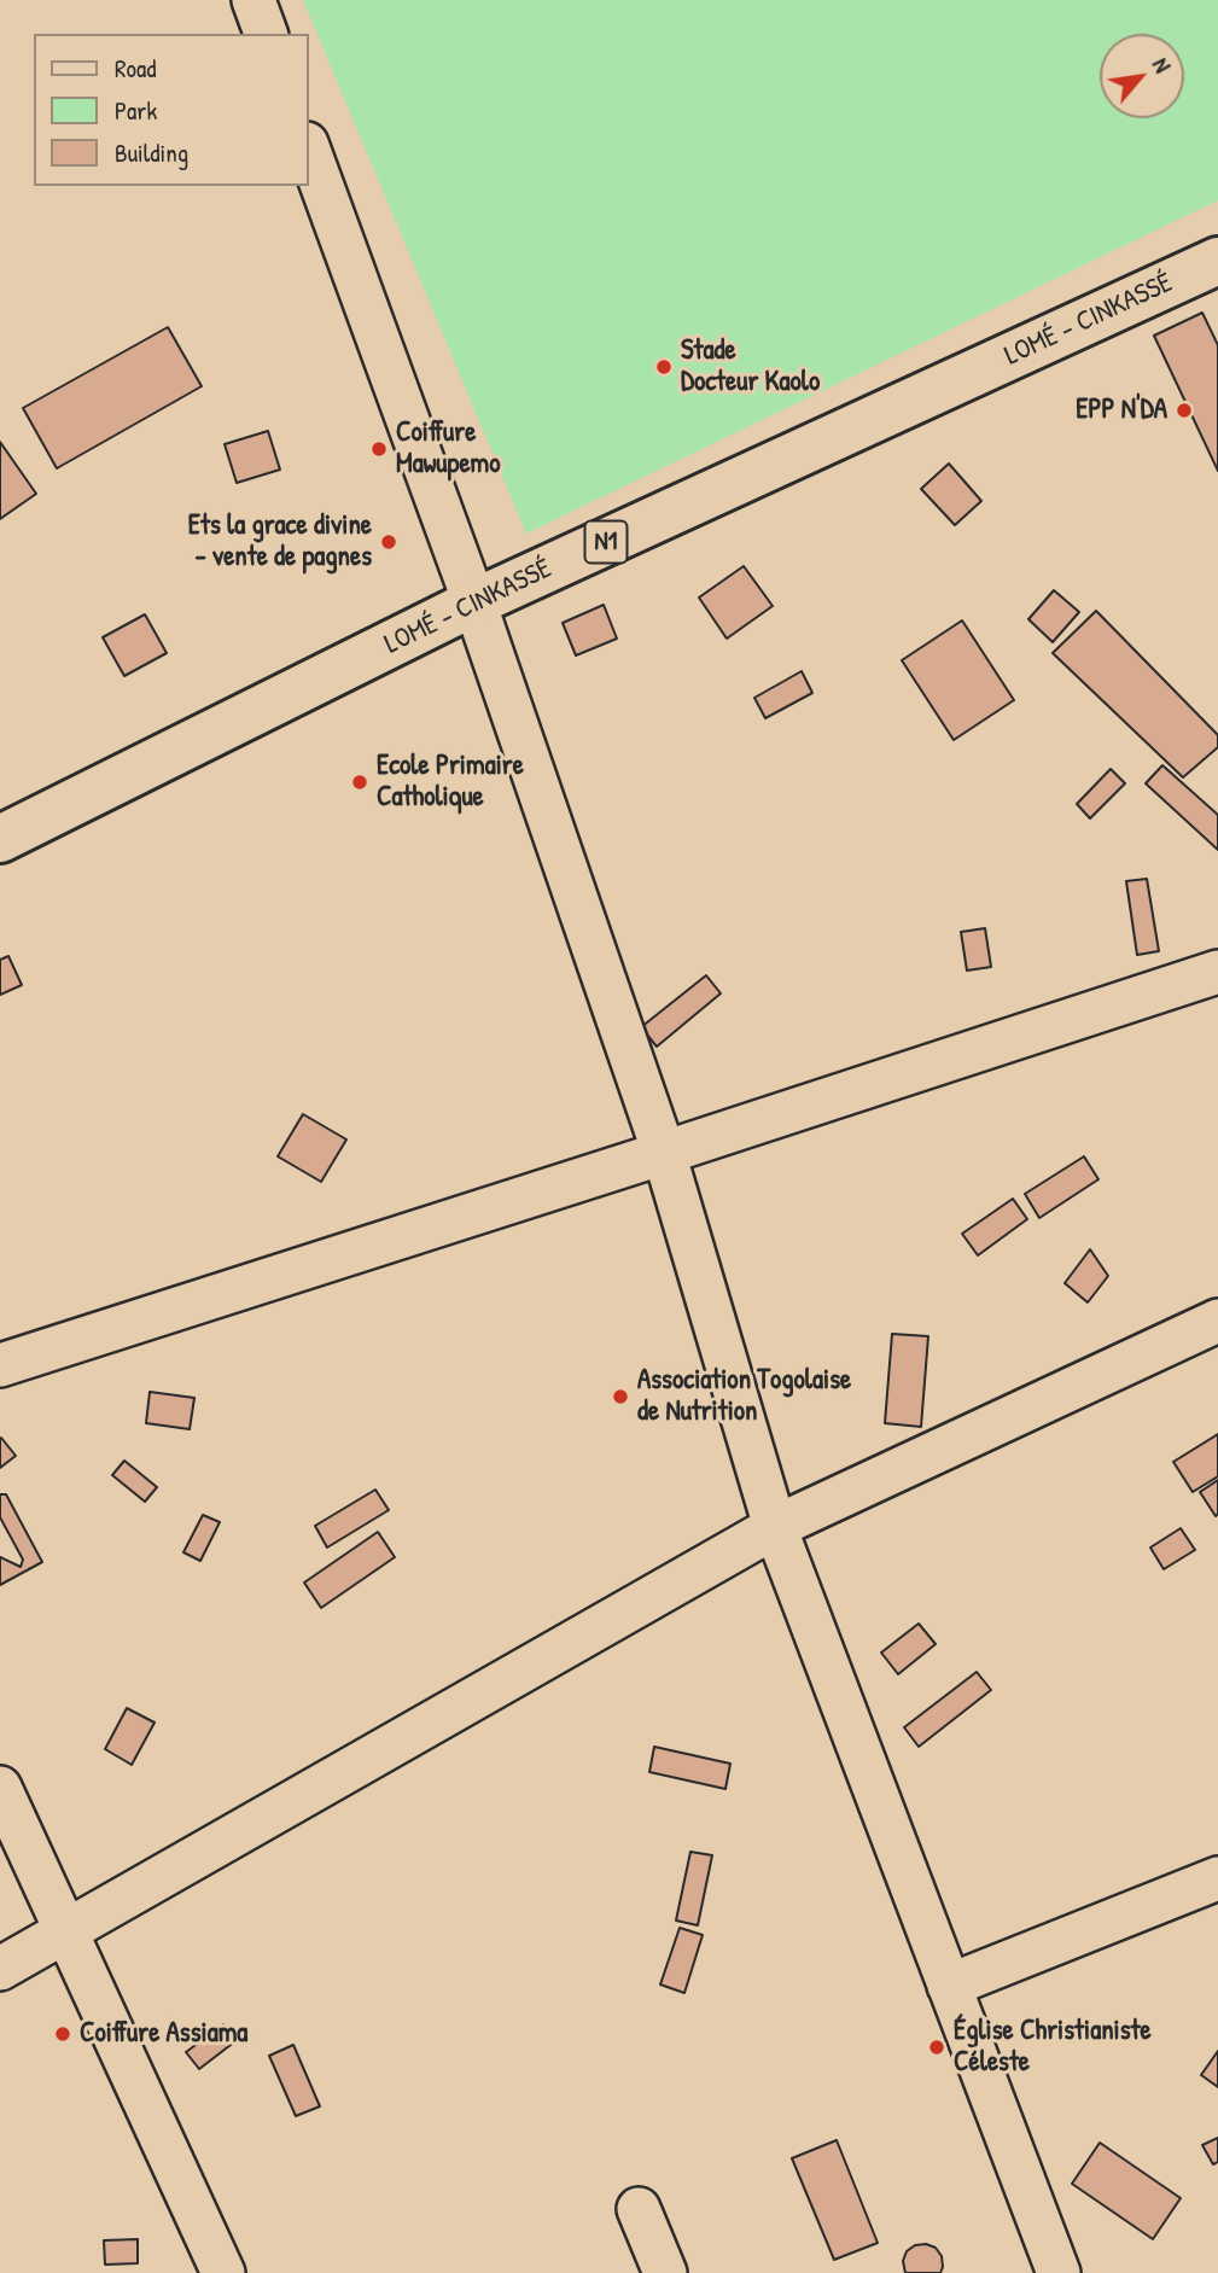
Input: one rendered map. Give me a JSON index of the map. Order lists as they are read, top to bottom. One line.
{"streets":{"highway":["LOMÉ - CINKASSÉ","N1"]},"places":["Stade Docteur Kaolo","EPP N'DA","Coiffure Mawupemo","Ets la grace divine - vente de pagnes","Ecole Primaire Catholique","Association Togolaise de Nutrition","Coiffure Assiama","Église Christianiste Céleste"],"legend":["Road","Park","Building"],"north":"top right"}
